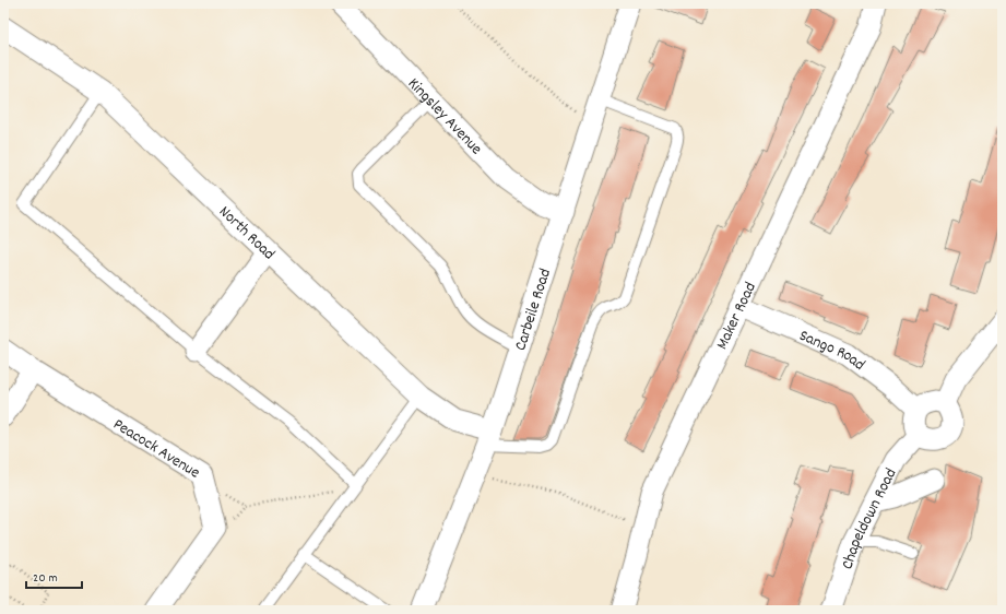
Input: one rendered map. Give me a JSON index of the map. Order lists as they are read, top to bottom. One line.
{"streets":{"street":["Kingsley Avenue","North Road","Carbeile Road","Maker Road","Sango Road","Peacock Avenue","Chapeldown Road"]},"crossings":[["Kingsley Avenue","Carbeile Road"],["North Road","Carbeile Road"],["Maker Road","Sango Road"],["Sango Road","Chapeldown Road"]],"scale_bar":"20 m"}
